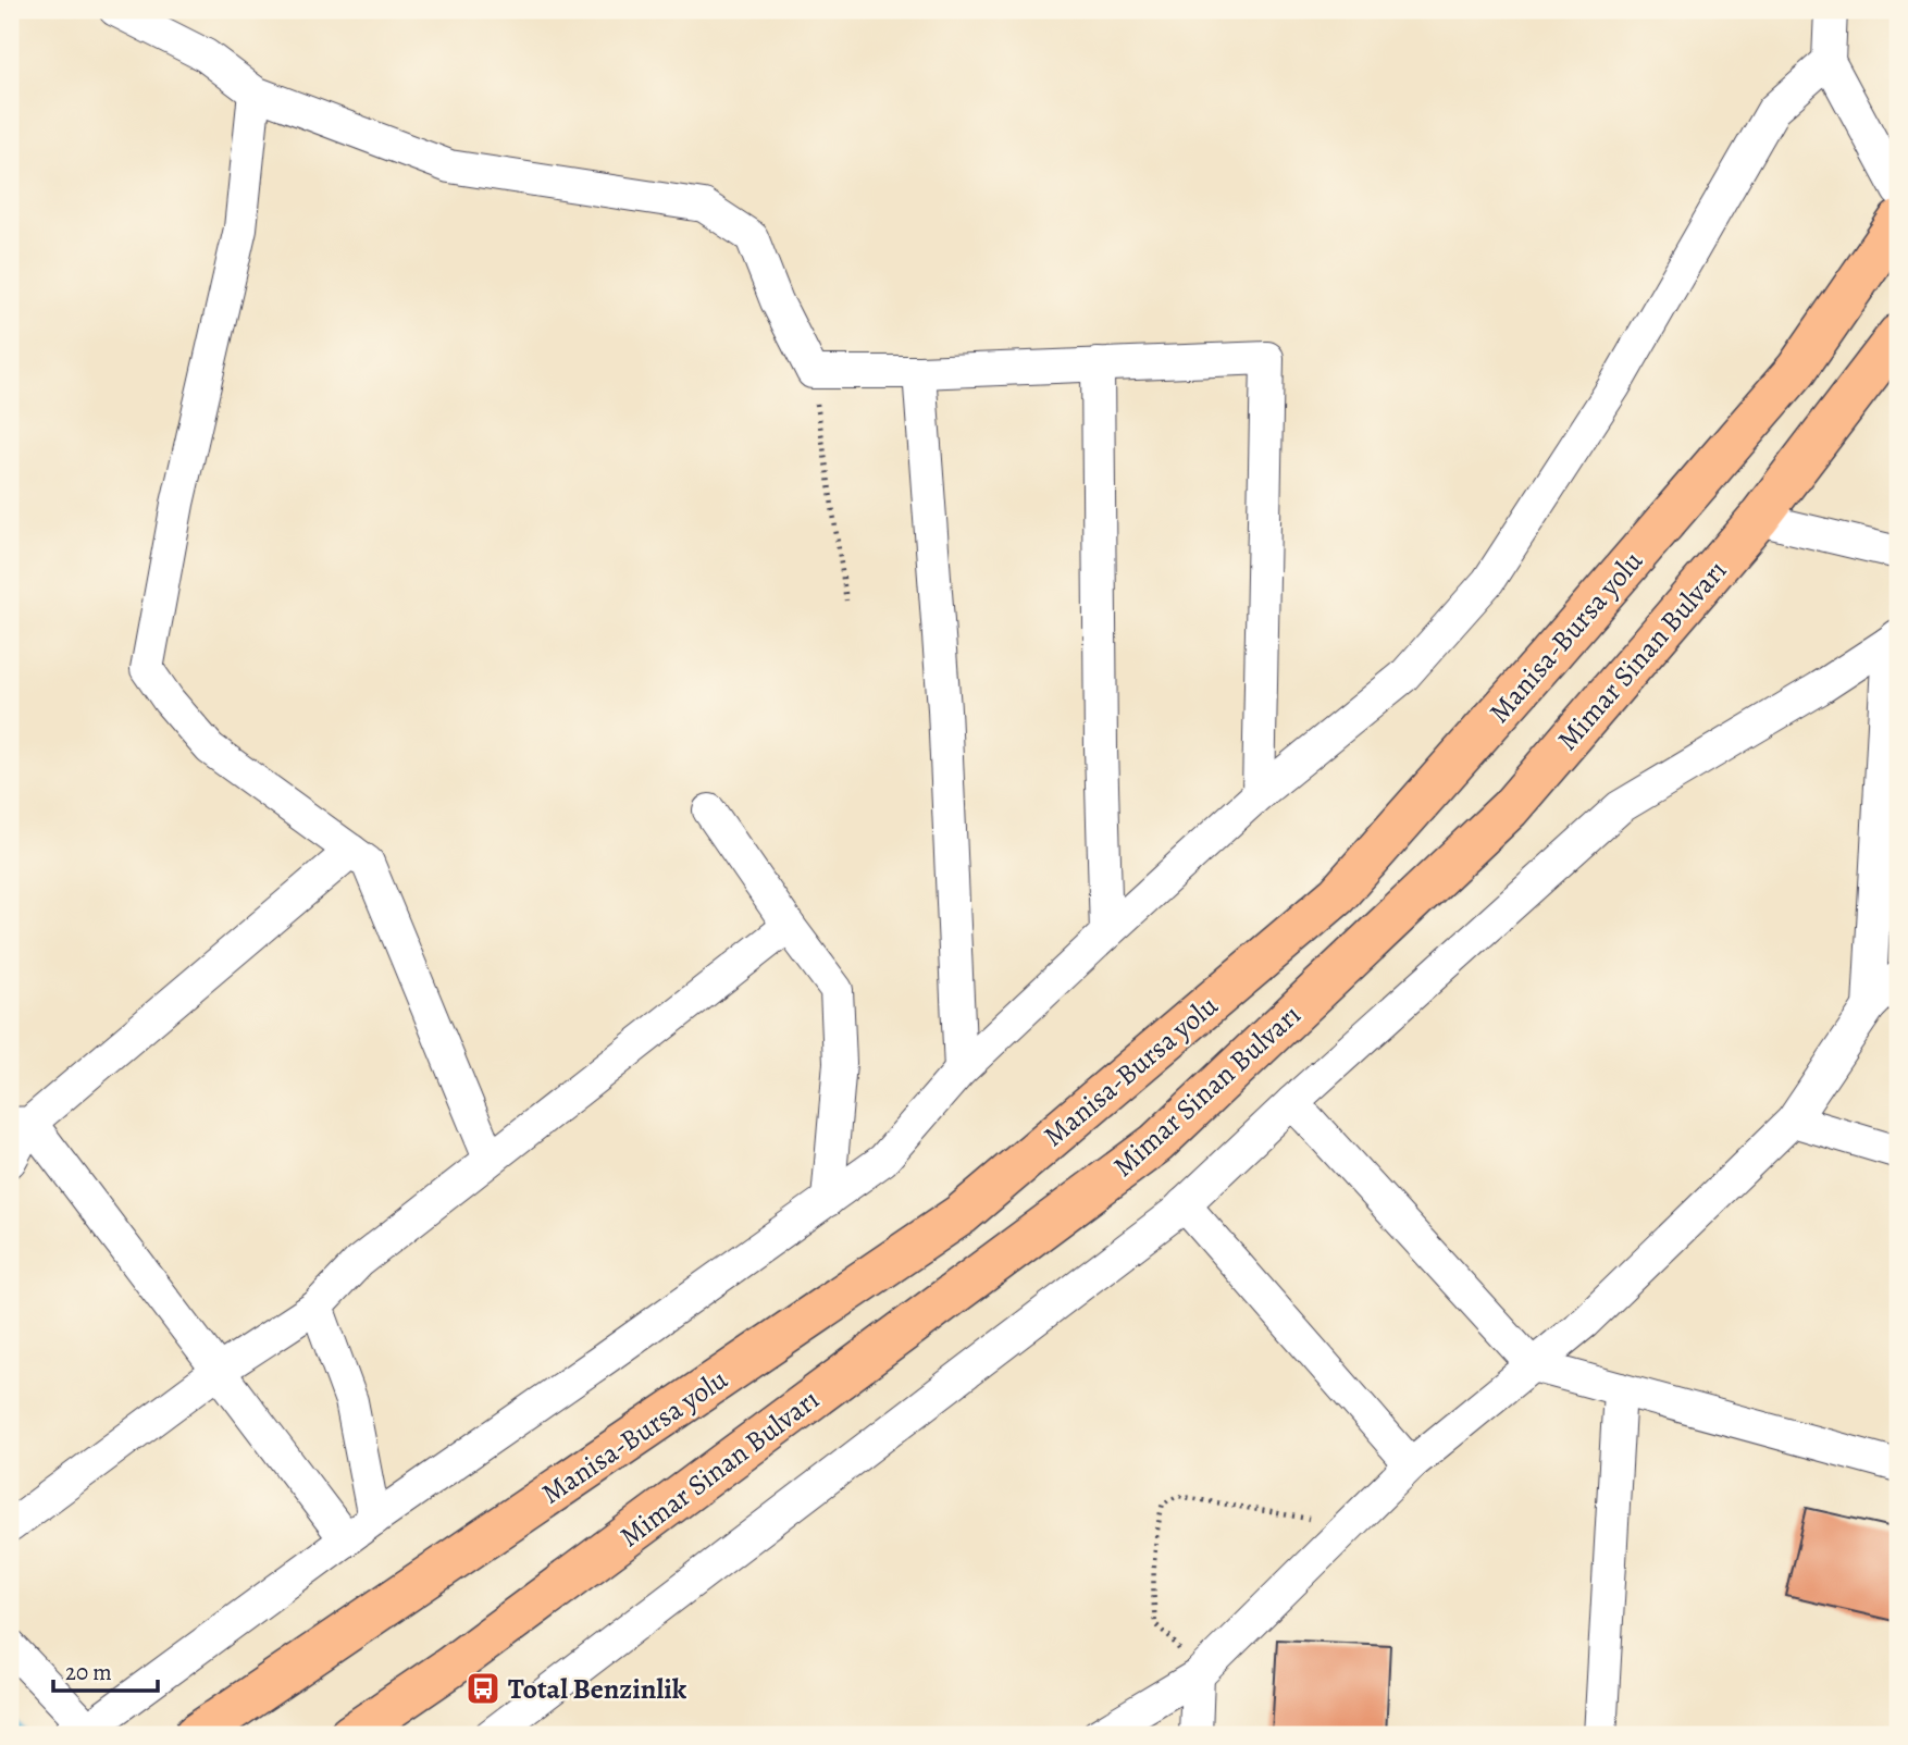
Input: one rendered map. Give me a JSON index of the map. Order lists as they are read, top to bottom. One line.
{"streets":{"highway":["Manisa-Bursa yolu","Mimar Sinan Bulvarı"]},"places":{"bus stop":["Total Benzinlik"]},"scale_bar":"20 m"}
